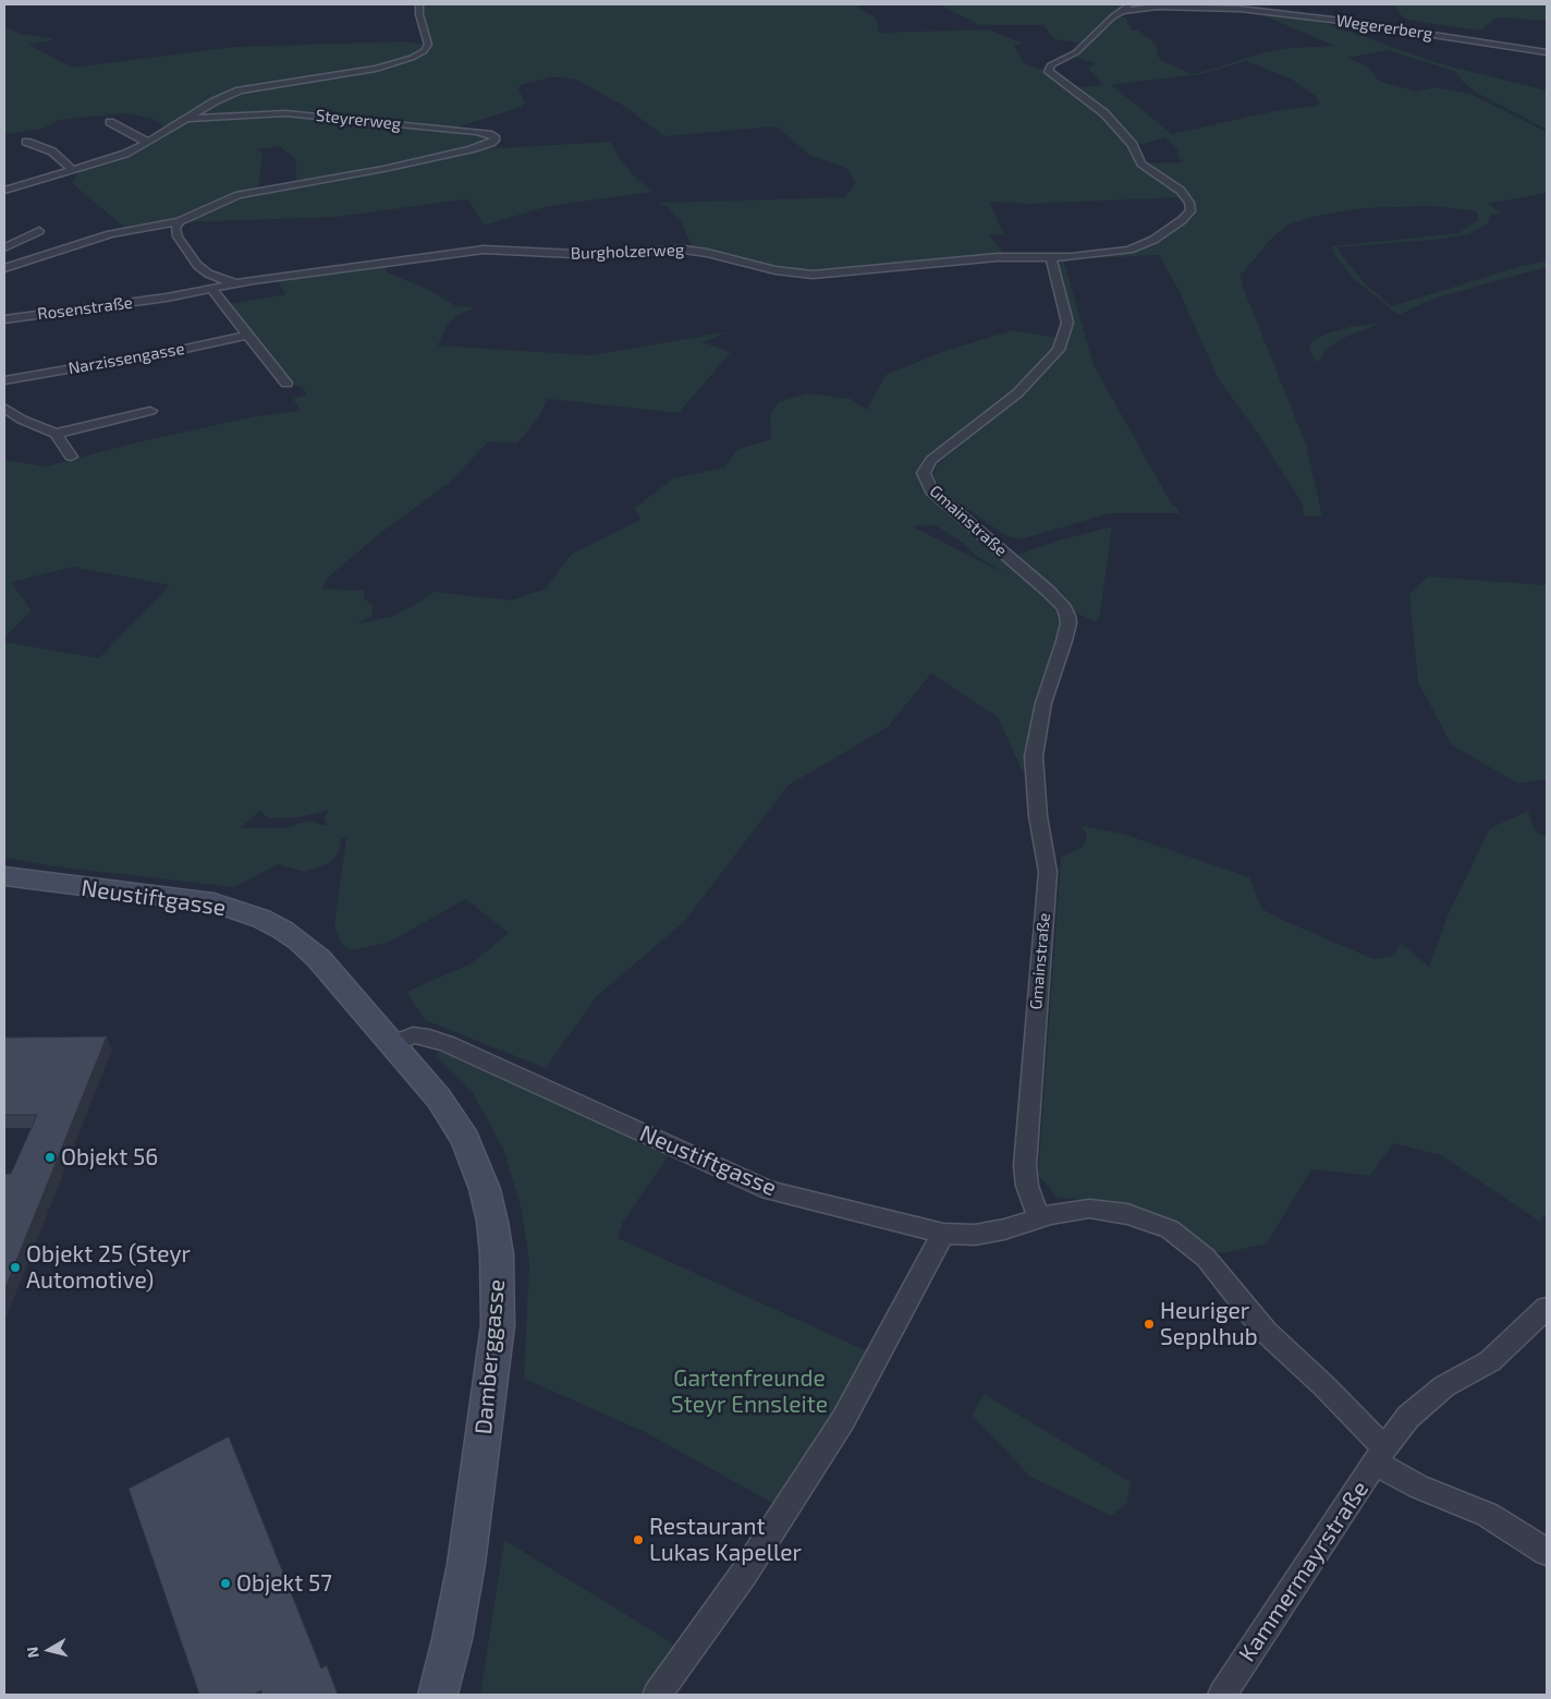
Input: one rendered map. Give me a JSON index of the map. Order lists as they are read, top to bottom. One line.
{"streets":{"street":["Wegererberg","Steyrerweg","Burgholzerweg","Rosenstraße","Narzissengasse","Gmainstraße","Neustiftgasse","Damberggasse","Kammermayrstraße"]},"crossings":[["Steyrerweg","Burgholzerweg"],["Burgholzerweg","Rosenstraße"],["Burgholzerweg","Gmainstraße"],["Gmainstraße","Neustiftgasse"],["Neustiftgasse","Damberggasse"],["Neustiftgasse","Kammermayrstraße"]],"parks":["Gartenfreunde Steyr Ennsleite"],"places":["Objekt 56","Objekt 25 (Steyr Automotive)","Heuriger Sepplhub","Restaurant Lukas Kapeller","Objekt 57"],"north":"left"}
